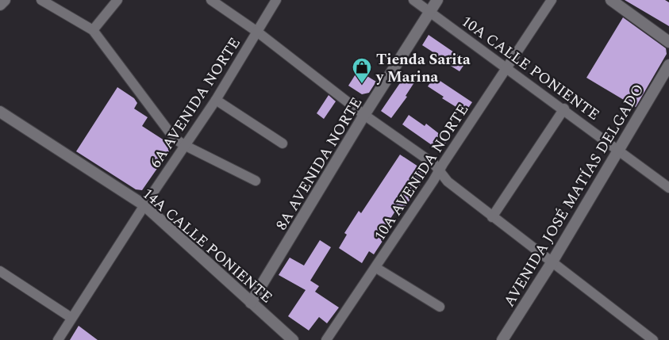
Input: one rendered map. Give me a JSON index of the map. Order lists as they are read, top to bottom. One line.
{"streets":{"street":["10A CALLE PONIENTE","6A AVENIDA NORTE","8A AVENIDA NORTE","10A AVENIDA NORTE","AVENIDA JOSÉ MATÍAS DELGADO","14A CALLE PONIENTE"]},"crossings":[["10A CALLE PONIENTE","8A AVENIDA NORTE"],["10A CALLE PONIENTE","10A AVENIDA NORTE"],["10A CALLE PONIENTE","AVENIDA JOSÉ MATÍAS DELGADO"],["6A AVENIDA NORTE","14A CALLE PONIENTE"],["8A AVENIDA NORTE","14A CALLE PONIENTE"]],"places":{"shop":["Tienda Sarita y Marina"]}}
